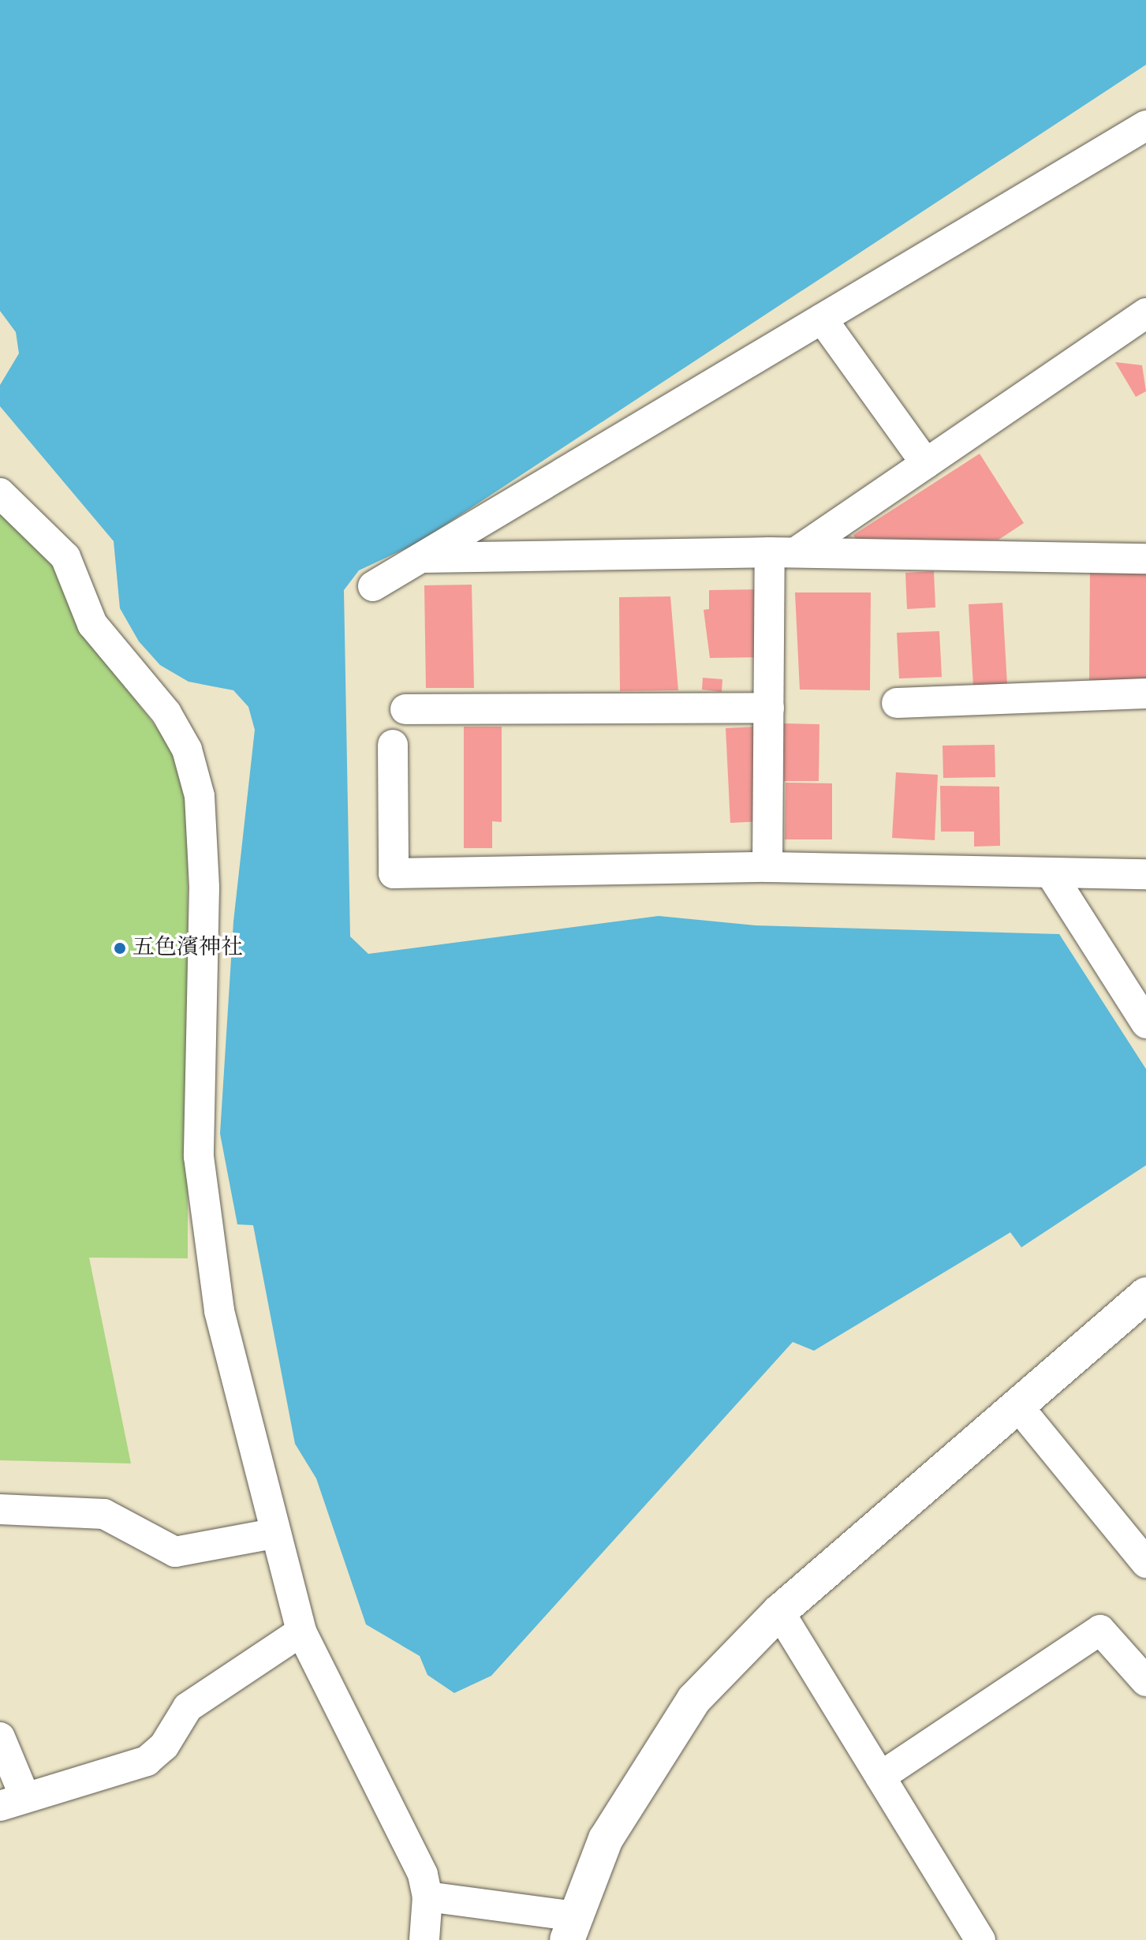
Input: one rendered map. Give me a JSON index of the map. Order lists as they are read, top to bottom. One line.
{"places":["五色濱神社"]}
